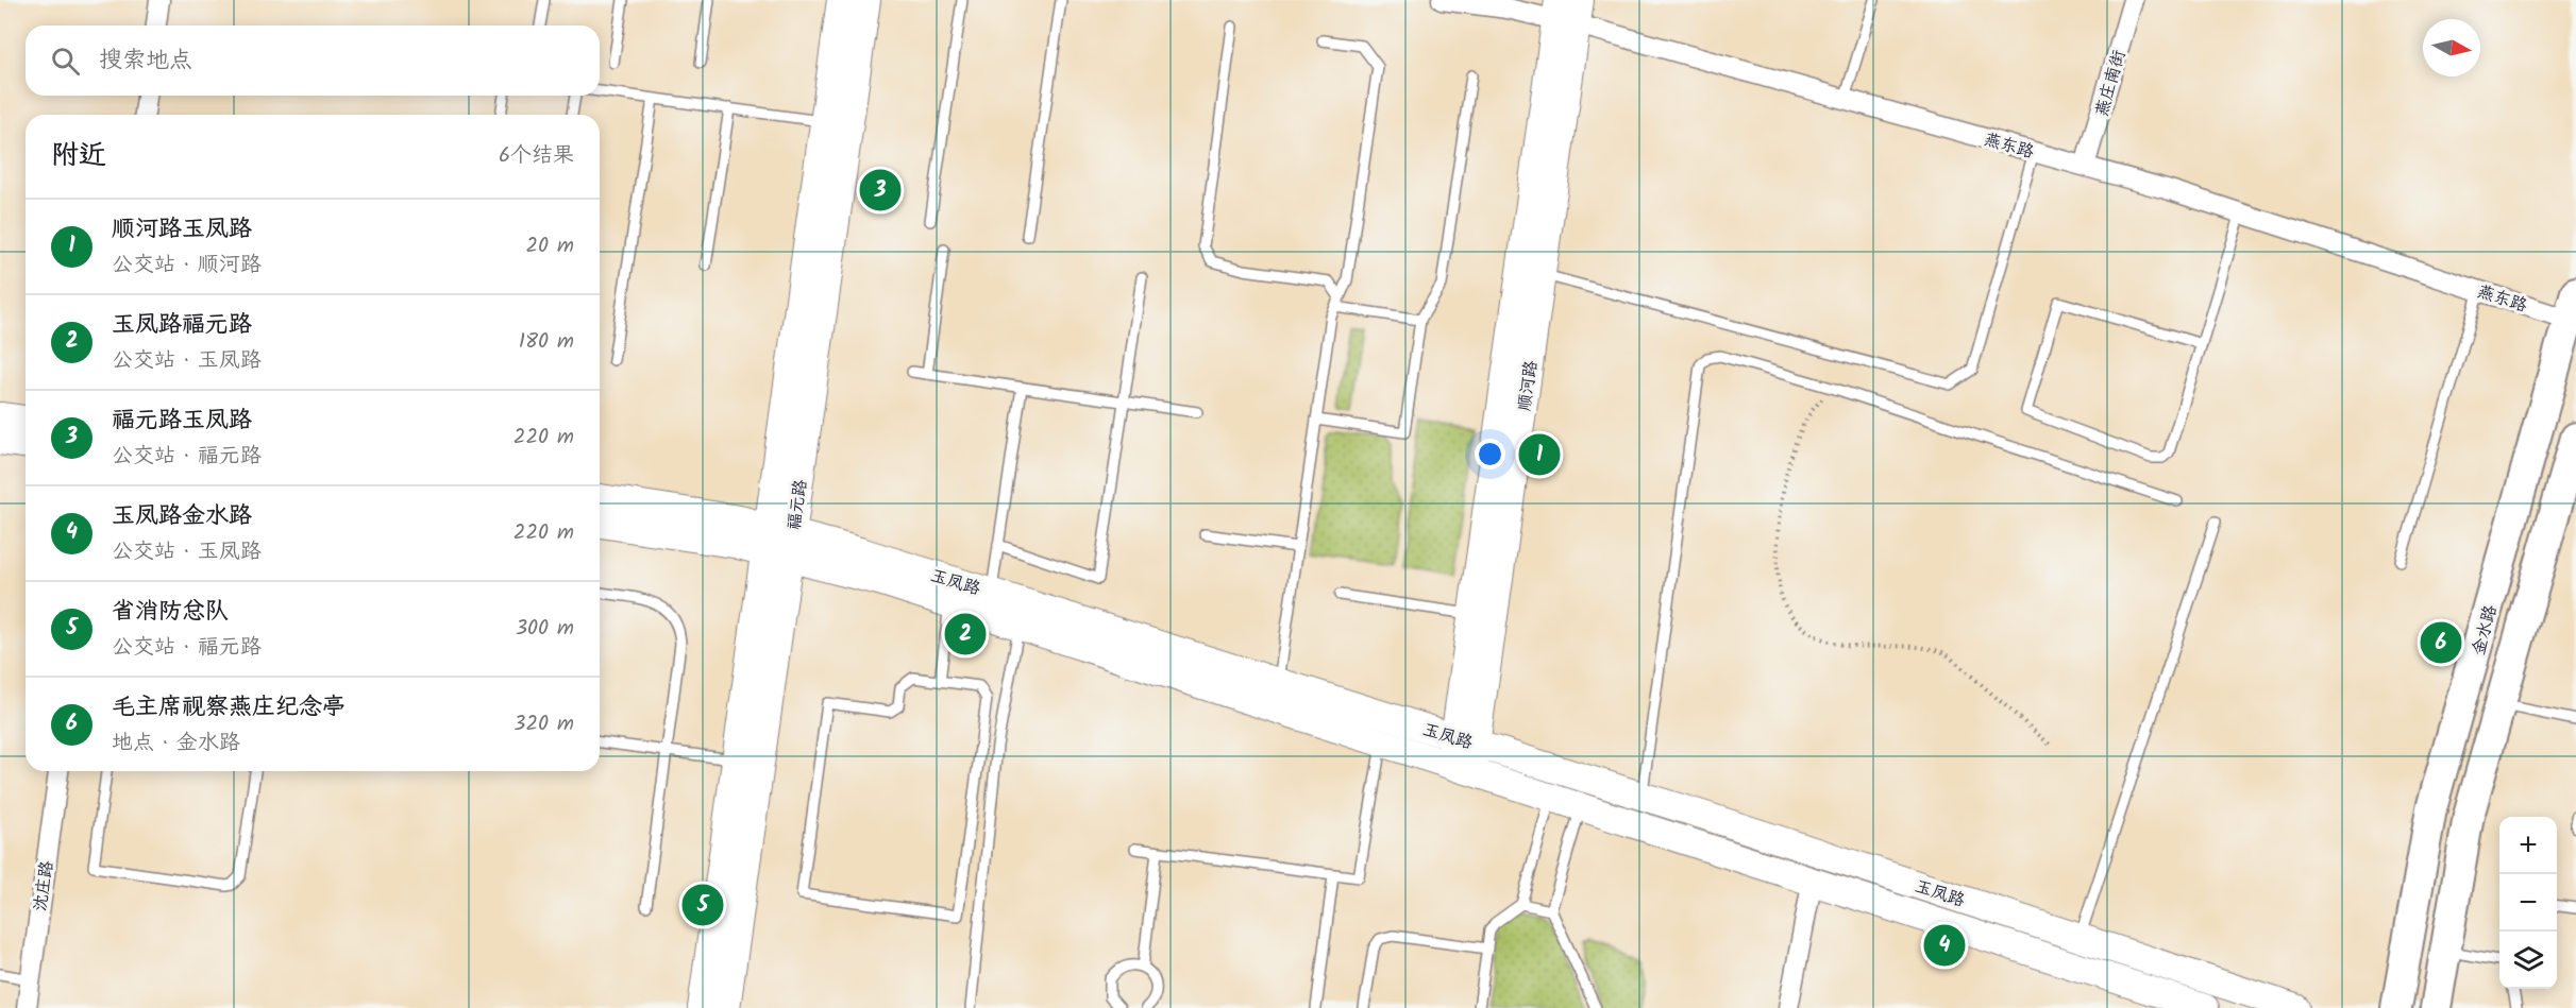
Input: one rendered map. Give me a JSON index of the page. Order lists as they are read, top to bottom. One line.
{"streets":{"main road":["金水路"],"street":["燕庄南街","燕东路","顺河路","福元路","玉凤路","沈庄路"]},"crossings":[["燕庄南街","燕东路"],["燕东路","顺河路"],["燕东路","金水路"],["顺河路","玉凤路"],["福元路","玉凤路"]],"north":"right","page":{"search":"搜索地点","heading":["附近","6个结果"],"pins":["3","1","2","6","5","4"],"list":[{"mark":"1","name":"顺河路玉凤路","note":"公交站 · 顺河路","value":"20 m"},{"mark":"2","name":"玉凤路福元路","note":"公交站 · 玉凤路","value":"180 m"},{"mark":"3","name":"福元路玉凤路","note":"公交站 · 福元路","value":"220 m"},{"mark":"4","name":"玉凤路金水路","note":"公交站 · 玉凤路","value":"220 m"},{"mark":"5","name":"省消防总队","note":"公交站 · 福元路","value":"300 m"},{"mark":"6","name":"毛主席视察燕庄纪念亭","note":"地点 · 金水路","value":"320 m"}],"map_buttons":["+","−"]}}
